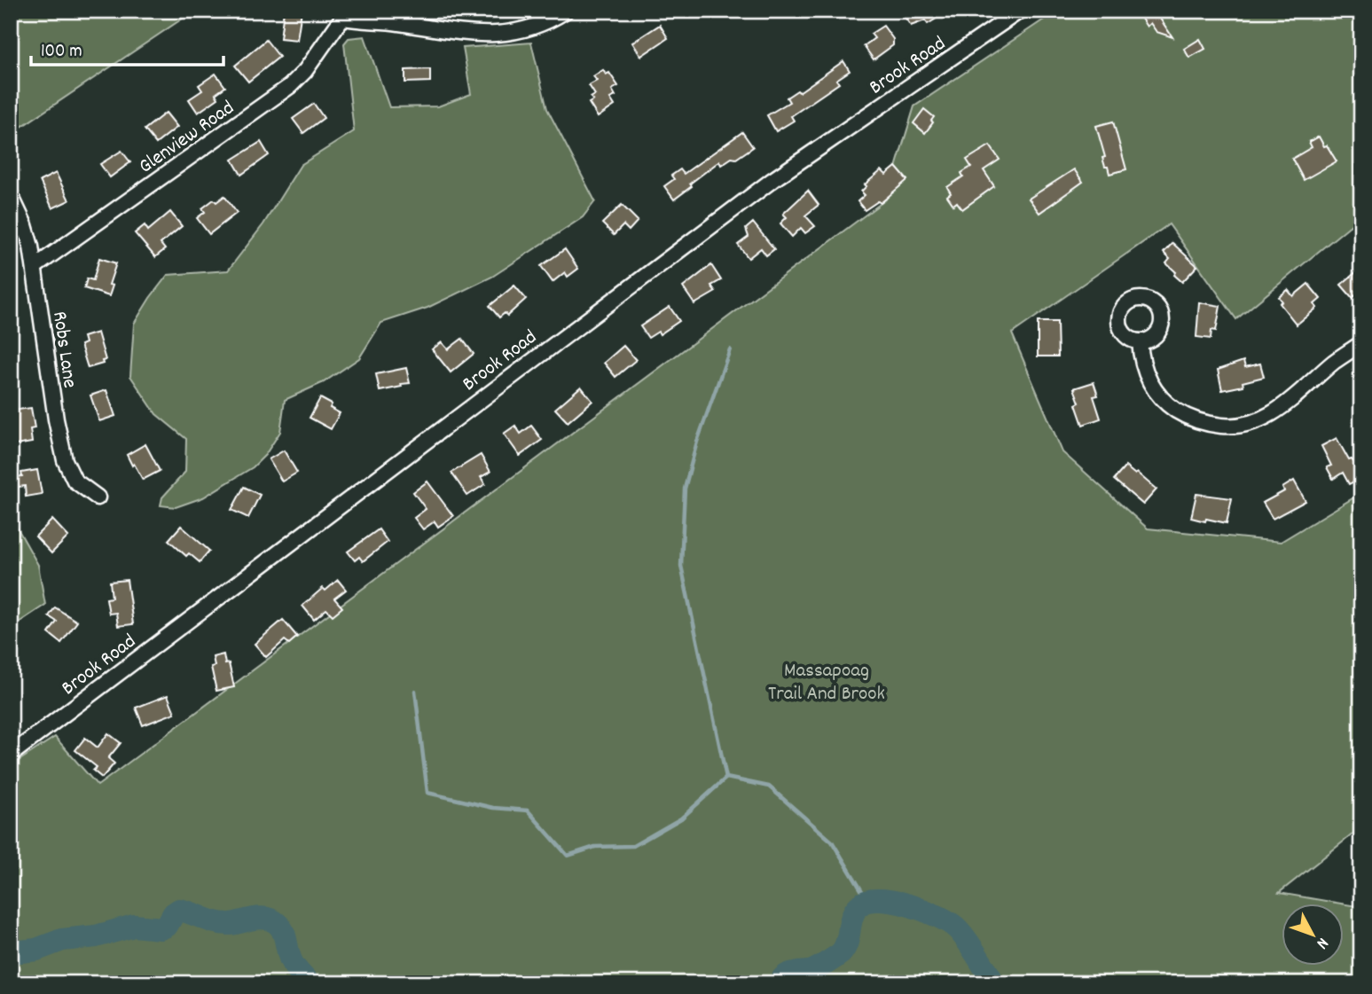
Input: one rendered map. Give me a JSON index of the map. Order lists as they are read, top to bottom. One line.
{"streets":{"street":["Brook Road","Glenview Road","Robs Lane"]},"crossings":[["Glenview Road","Robs Lane"]],"parks":["Massapoag Trail And Brook"],"scale_bar":"100 m","north":"bottom right"}
